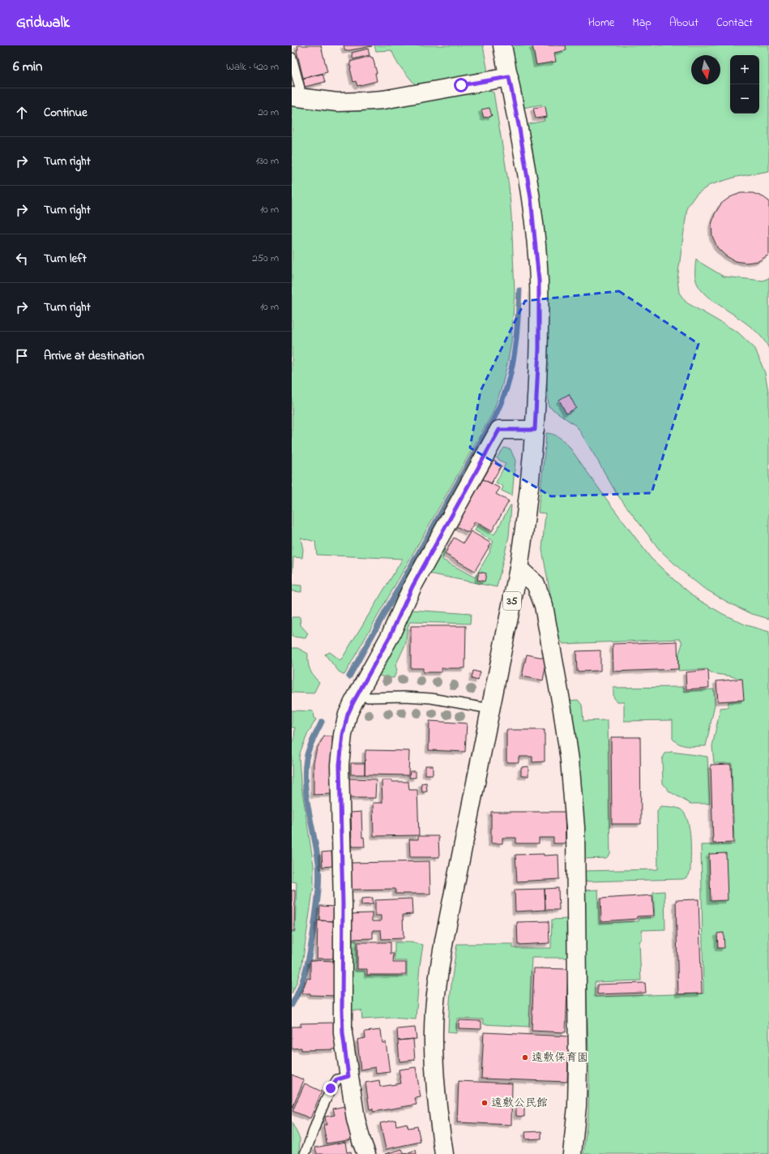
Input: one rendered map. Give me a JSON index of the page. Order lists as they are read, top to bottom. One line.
{"streets":{"street":["35"]},"places":["遠敷保育園","遠敷公民館"],"north":"bottom","page":{"header":"Gridwalk","nav":["Home","Map","About","Contact"],"heading":["6 min","Walk · 420 m"],"map_buttons":["+","−"],"list":[["Continue","20 m"],["Turn right","130 m"],["Turn right","10 m"],["Turn left","250 m"],["Turn right","10 m"],"Arrive at destination"]}}
